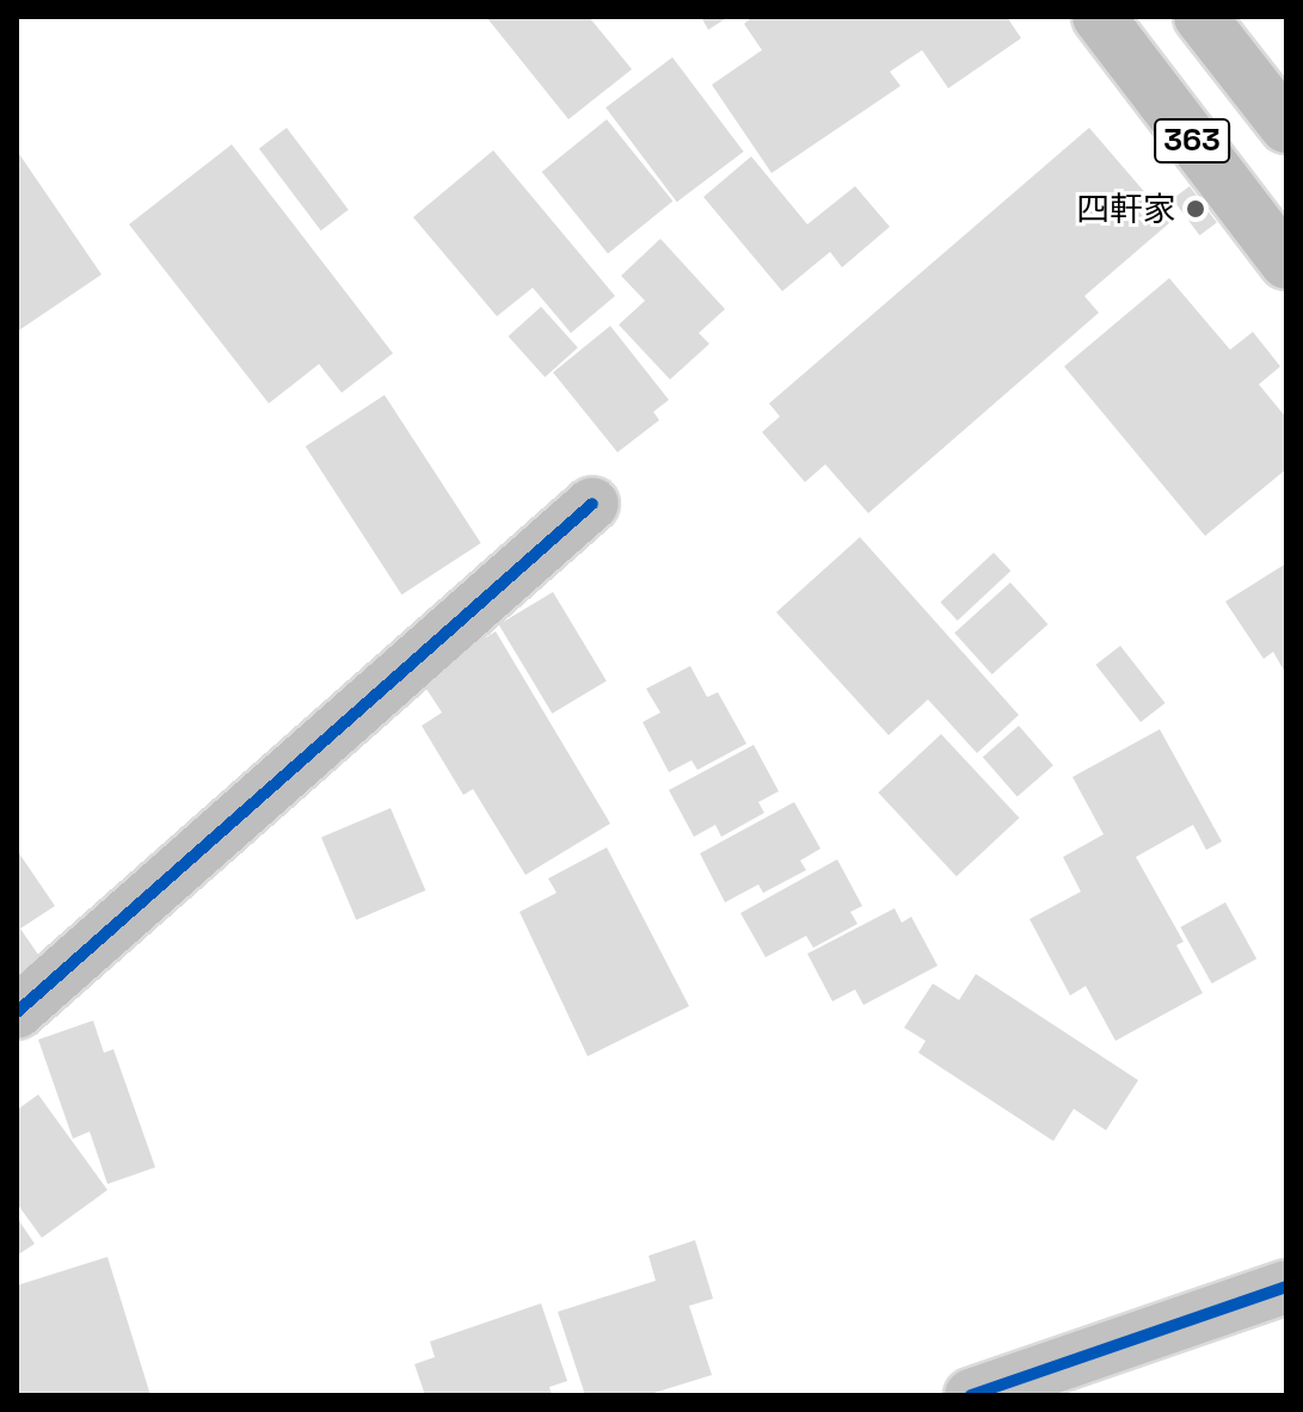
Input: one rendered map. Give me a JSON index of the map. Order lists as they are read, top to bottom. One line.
{"streets":{"highway":["363"]},"places":["四軒家"]}
